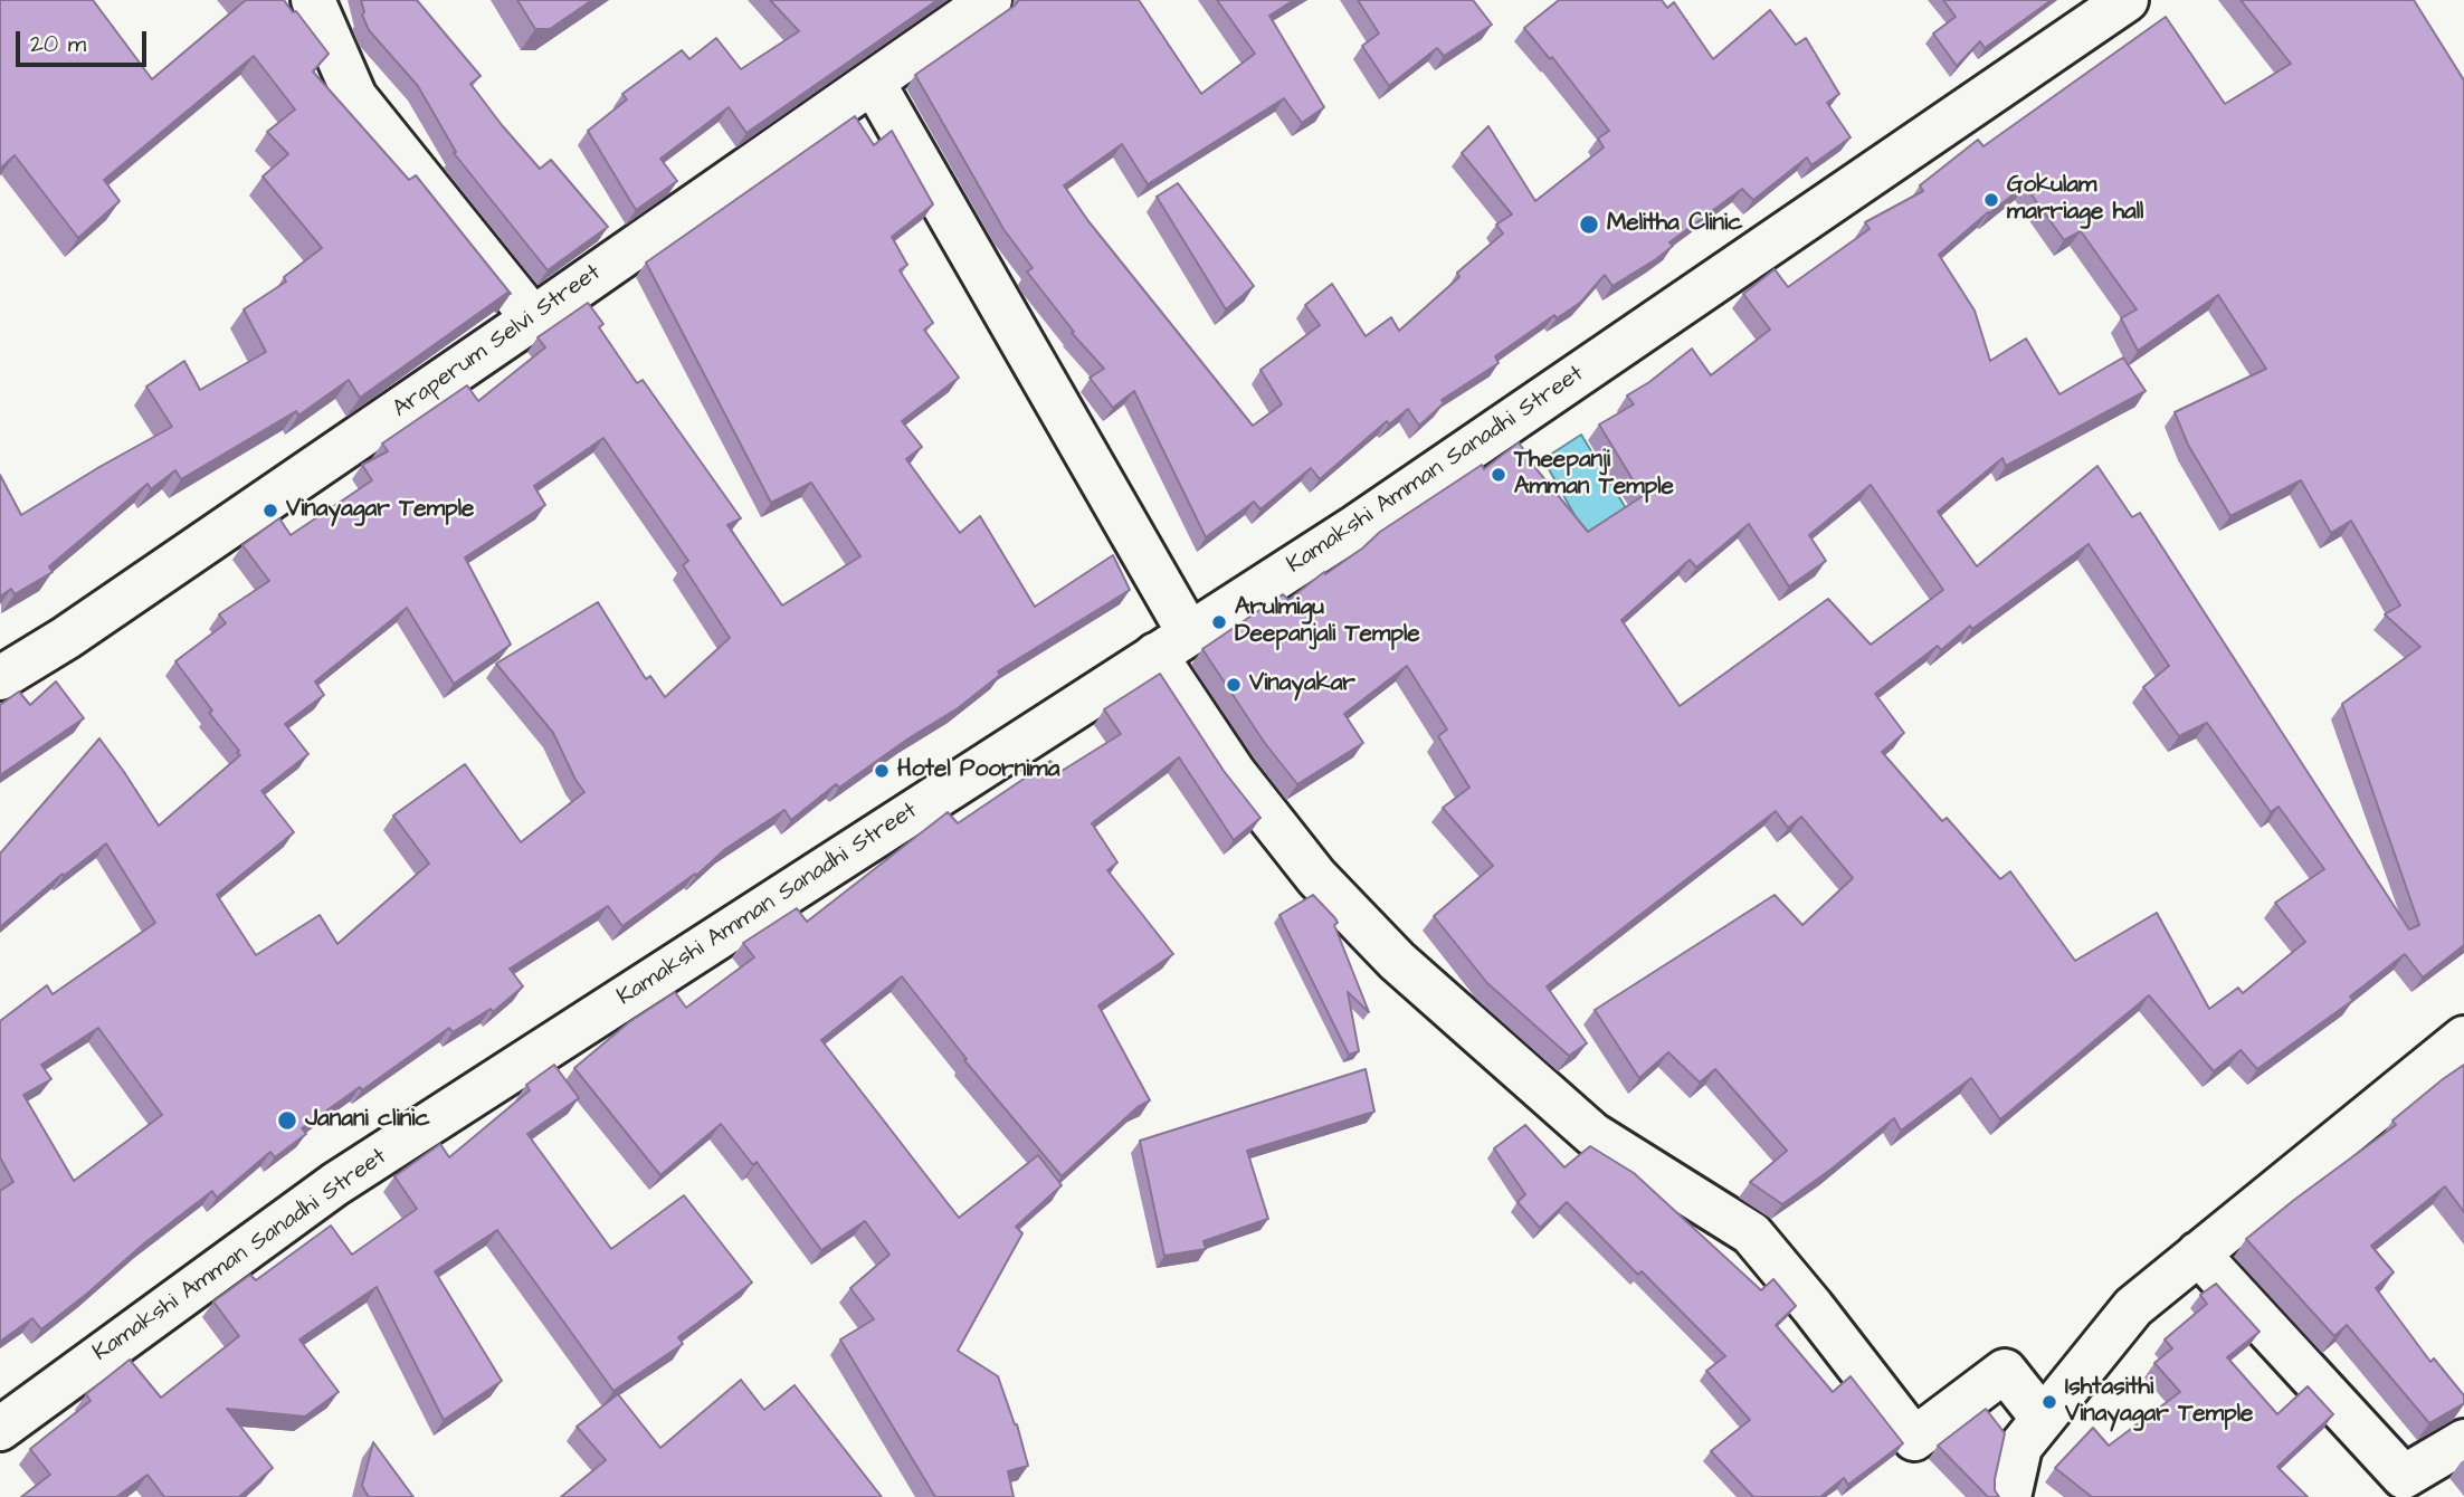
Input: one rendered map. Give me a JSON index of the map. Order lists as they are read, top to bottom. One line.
{"streets":{"street":["Araperum Selvi Street","Kamakshi Amman Sanadhi Street"]},"places":["Gokulam marriage hall","Melitha Clinic","Theepanji Amman Temple","Vinayagar Temple","Arulmigu Deepanjali Temple","Vinayakar","Hotel Poornima","Janani clinic","Ishtasithi Vinayagar Temple"],"scale_bar":"20 m"}
